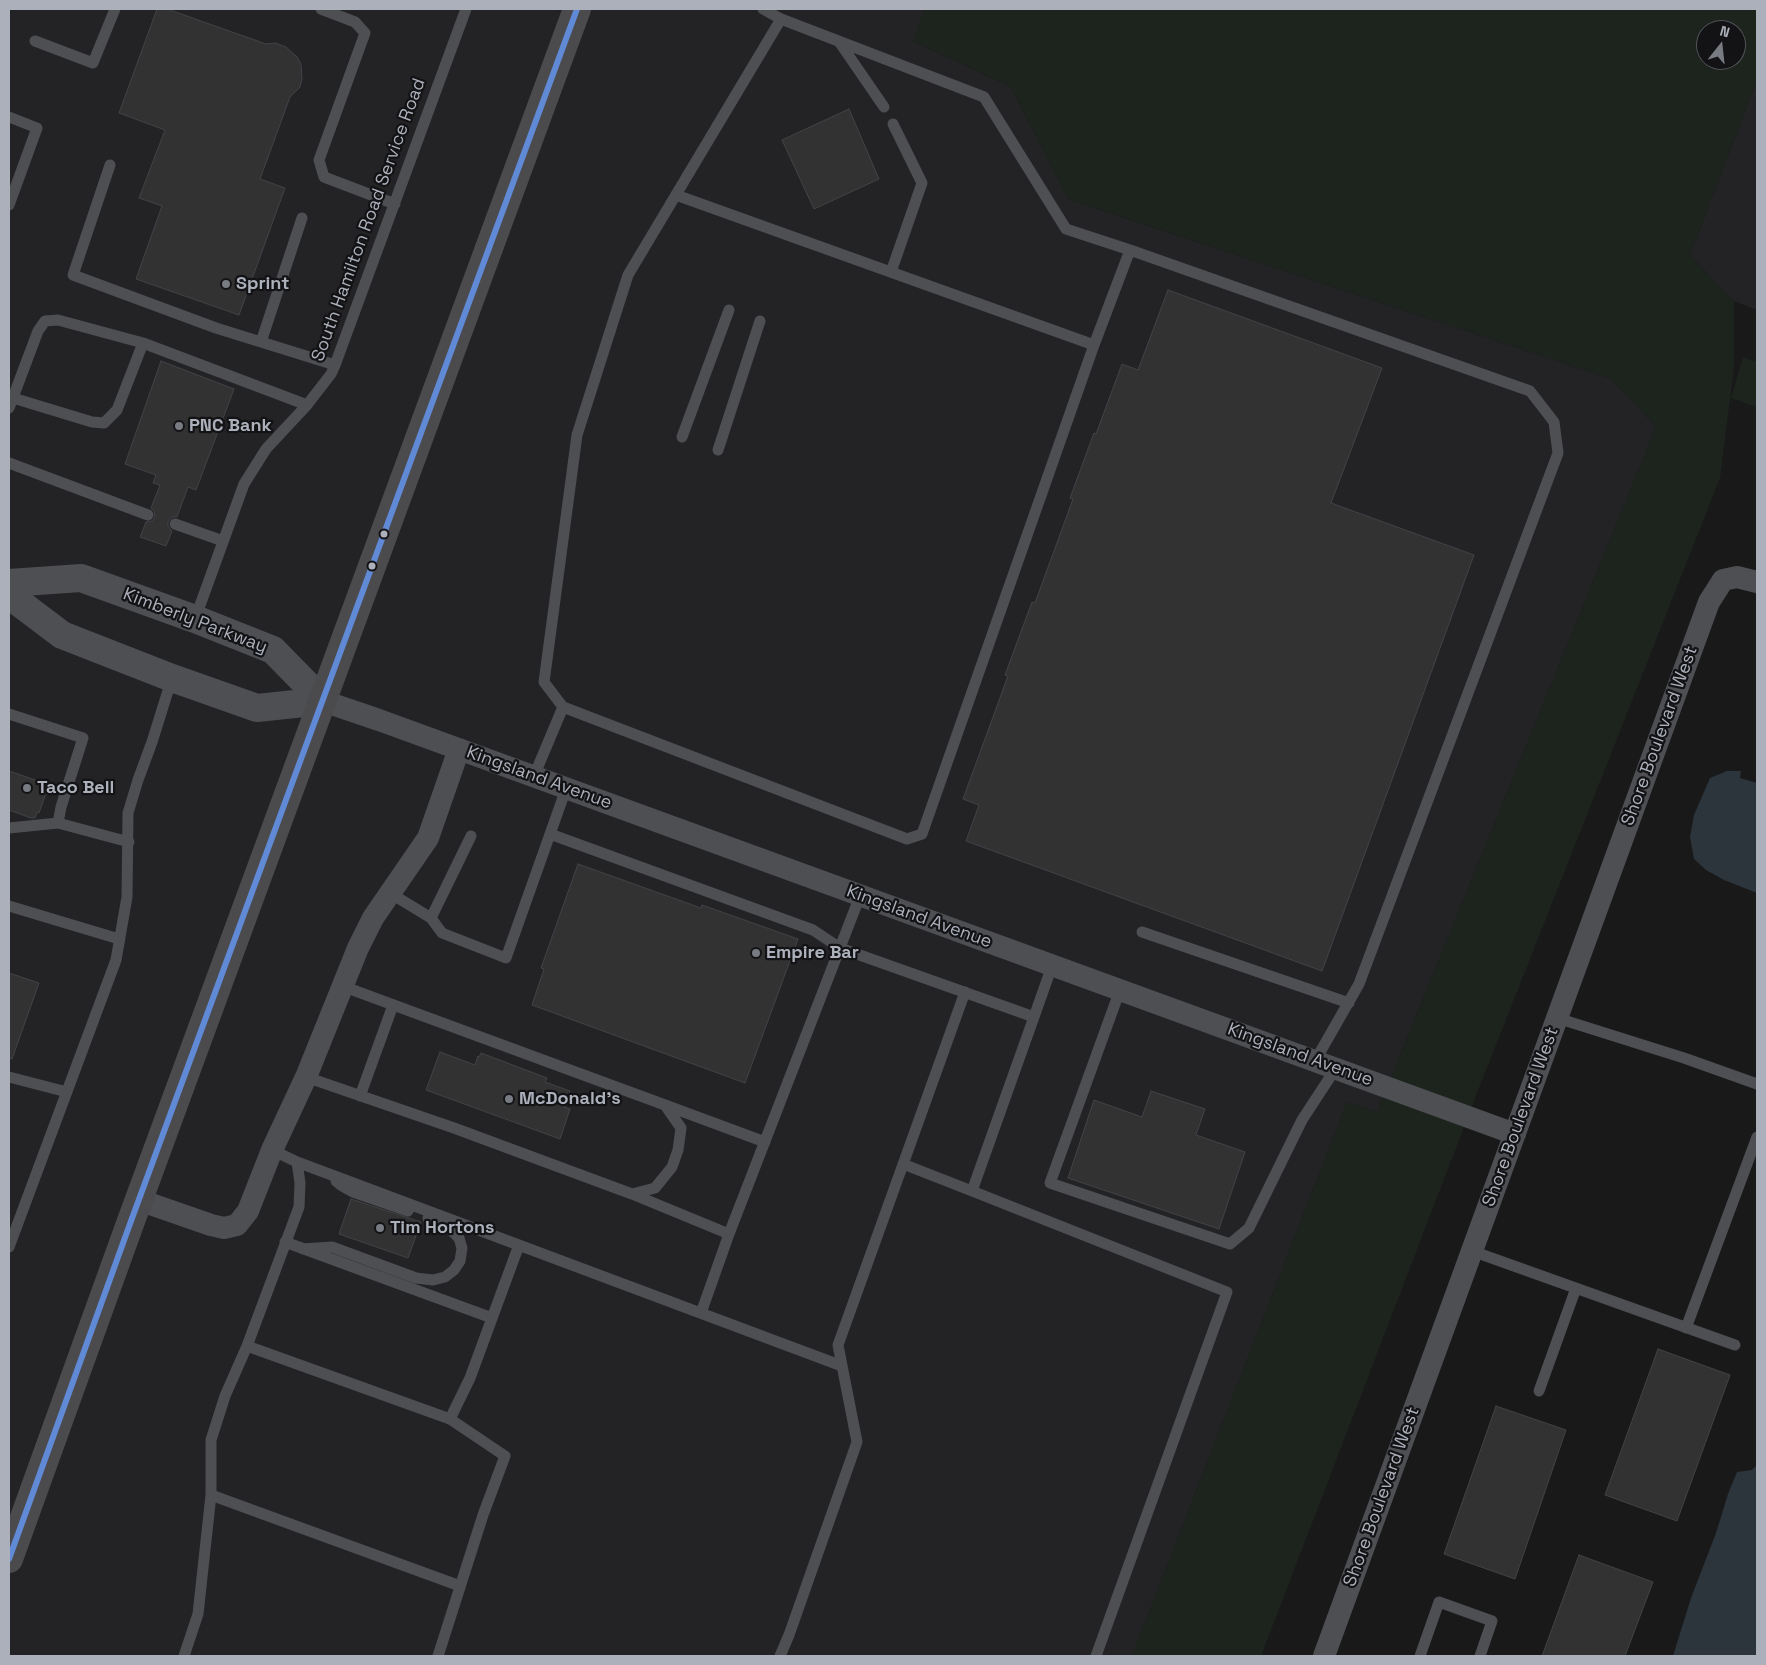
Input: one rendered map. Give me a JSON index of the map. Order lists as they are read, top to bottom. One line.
{"streets":{"street":["Kimberly Parkway","Shore Boulevard West","Kingsland Avenue"],"lane":["South Hamilton Road Service Road"]},"crossings":[["South Hamilton Road Service Road","Kimberly Parkway"],["Kimberly Parkway","Kingsland Avenue"],["Shore Boulevard West","Kingsland Avenue"]],"places":["Sprint","PNC Bank","Taco Bell","Empire Bar","McDonald's","Tim Hortons"],"north":"top"}
